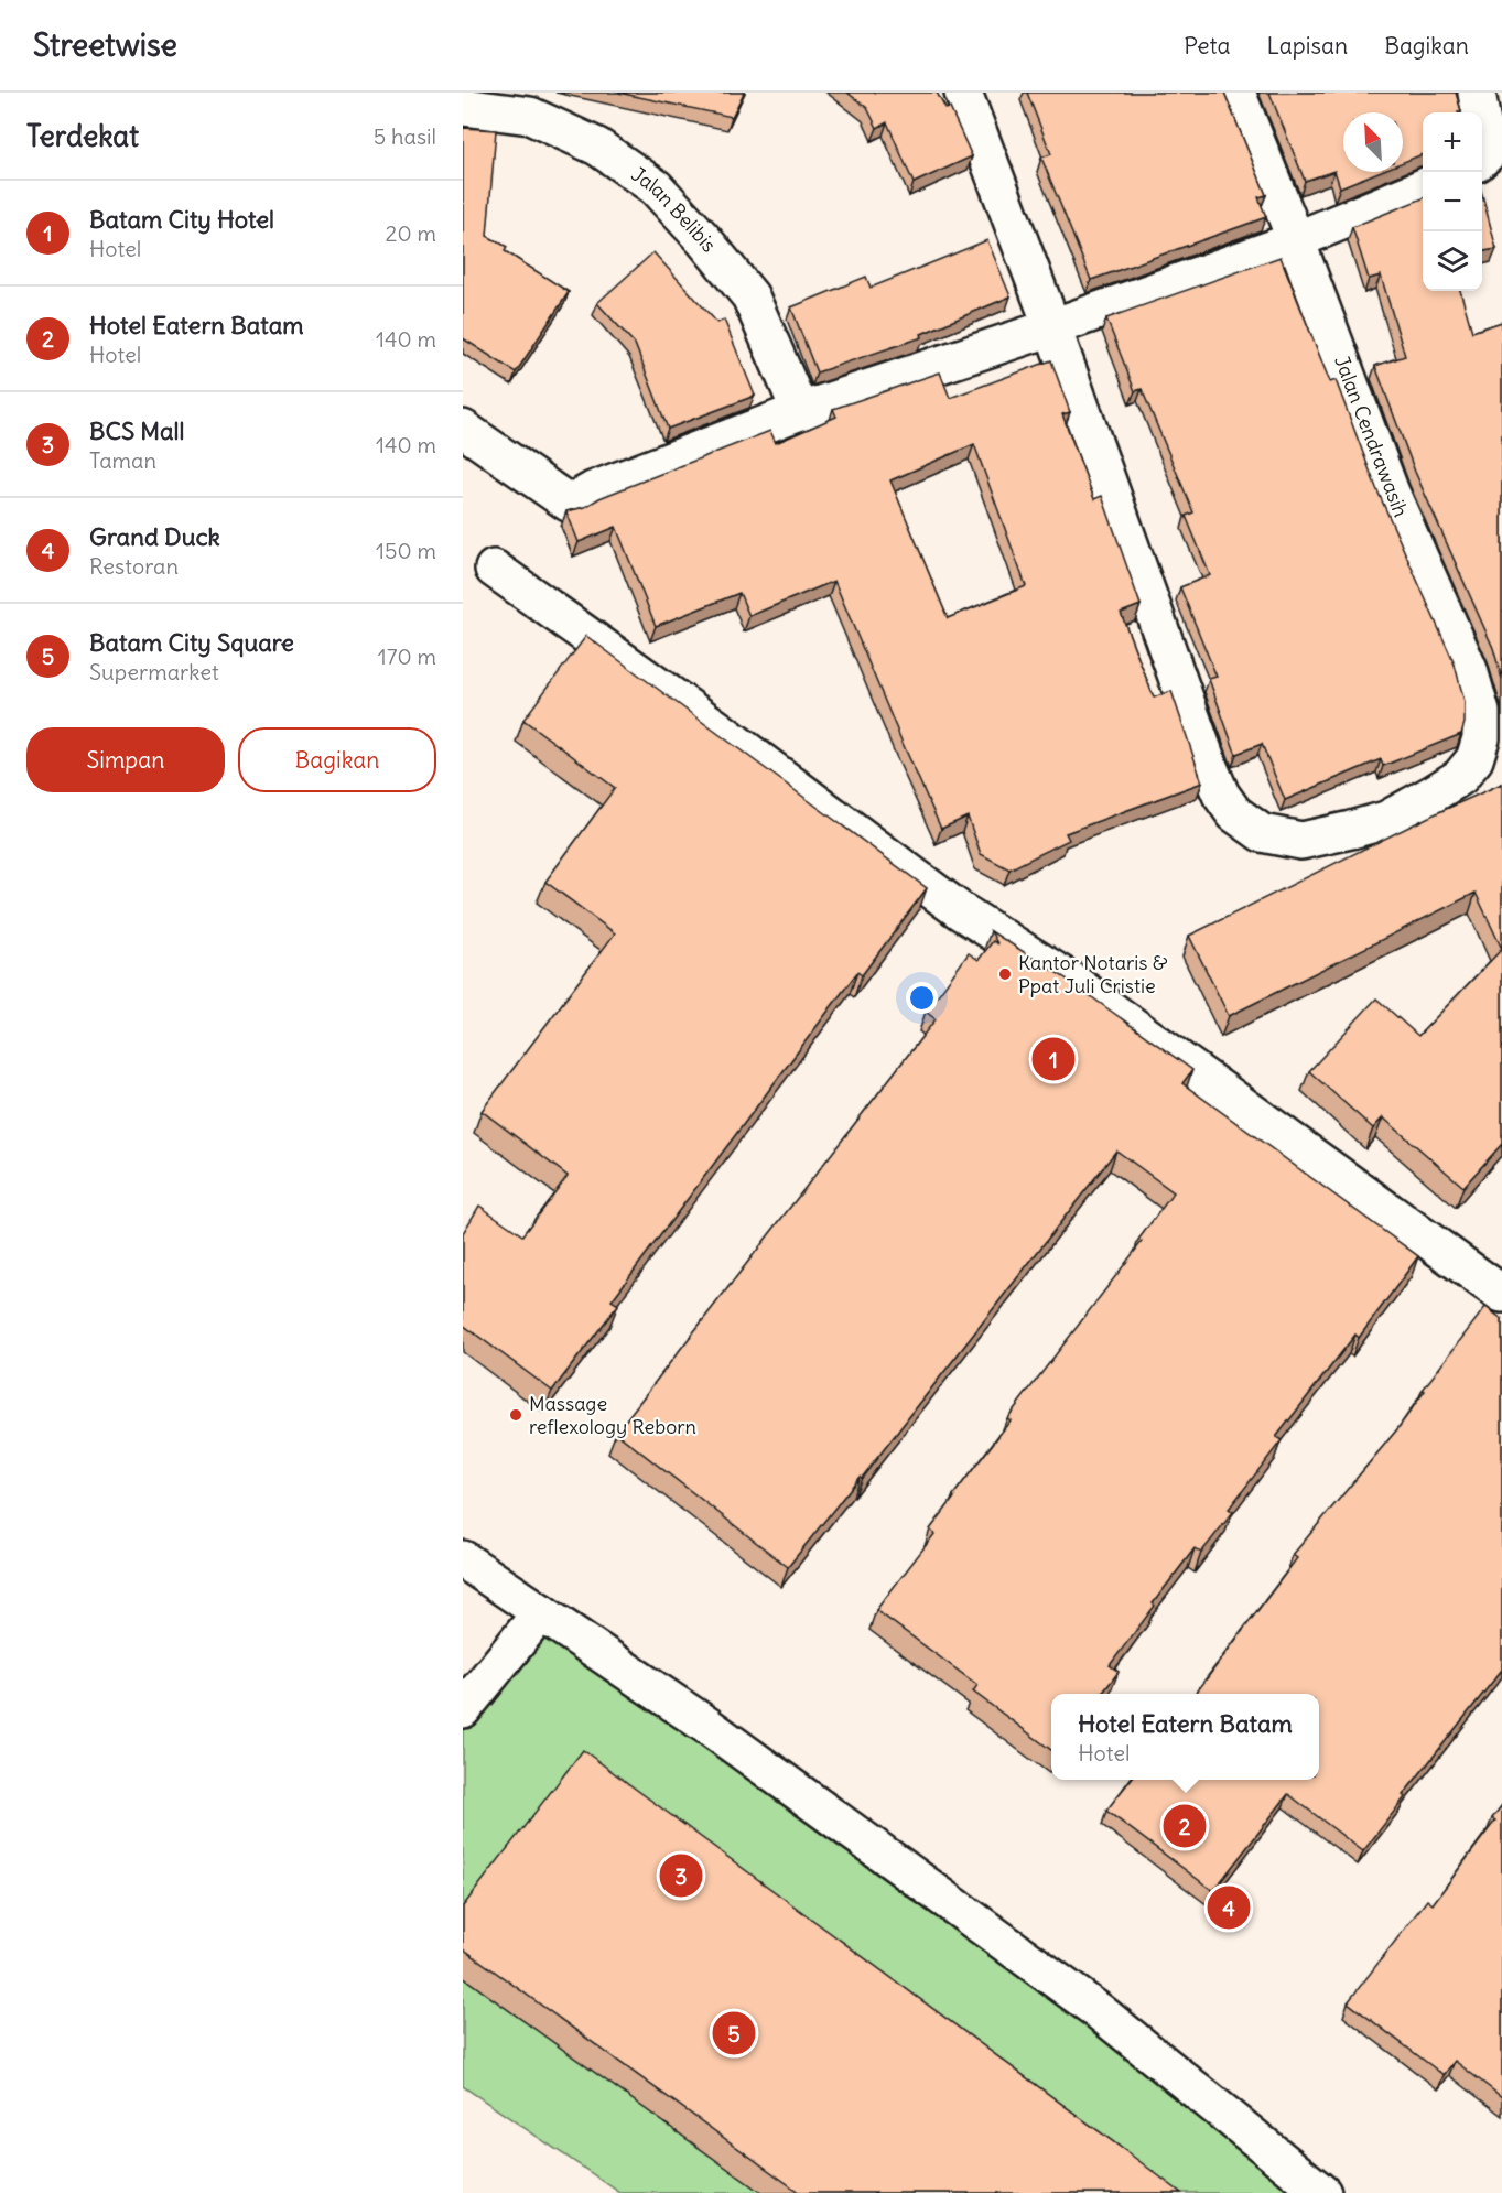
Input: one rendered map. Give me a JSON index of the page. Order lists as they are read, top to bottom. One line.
{"streets":{"street":["Jalan Belibis","Jalan Cendrawasih"]},"places":["Kantor Notaris & Ppat Juli Cristie","Massage reflexology Reborn"],"north":"top left","page":{"header":"Streetwise","nav":["Peta","Lapisan","Bagikan"],"heading":["Terdekat","5 hasil"],"map_buttons":["+","−"],"list":[{"mark":"1","name":"Batam City Hotel","note":"Hotel","value":"20 m"},{"mark":"2","name":"Hotel Eatern Batam","note":"Hotel","value":"140 m"},{"mark":"3","name":"BCS Mall","note":"Taman","value":"140 m"},{"mark":"4","name":"Grand Duck","note":"Restoran","value":"150 m"},{"mark":"5","name":"Batam City Square","note":"Supermarket","value":"170 m"}],"buttons":["Simpan","Bagikan"],"pins":["1","2","3","4","5"],"popup":["Hotel Eatern Batam","Hotel"]}}
